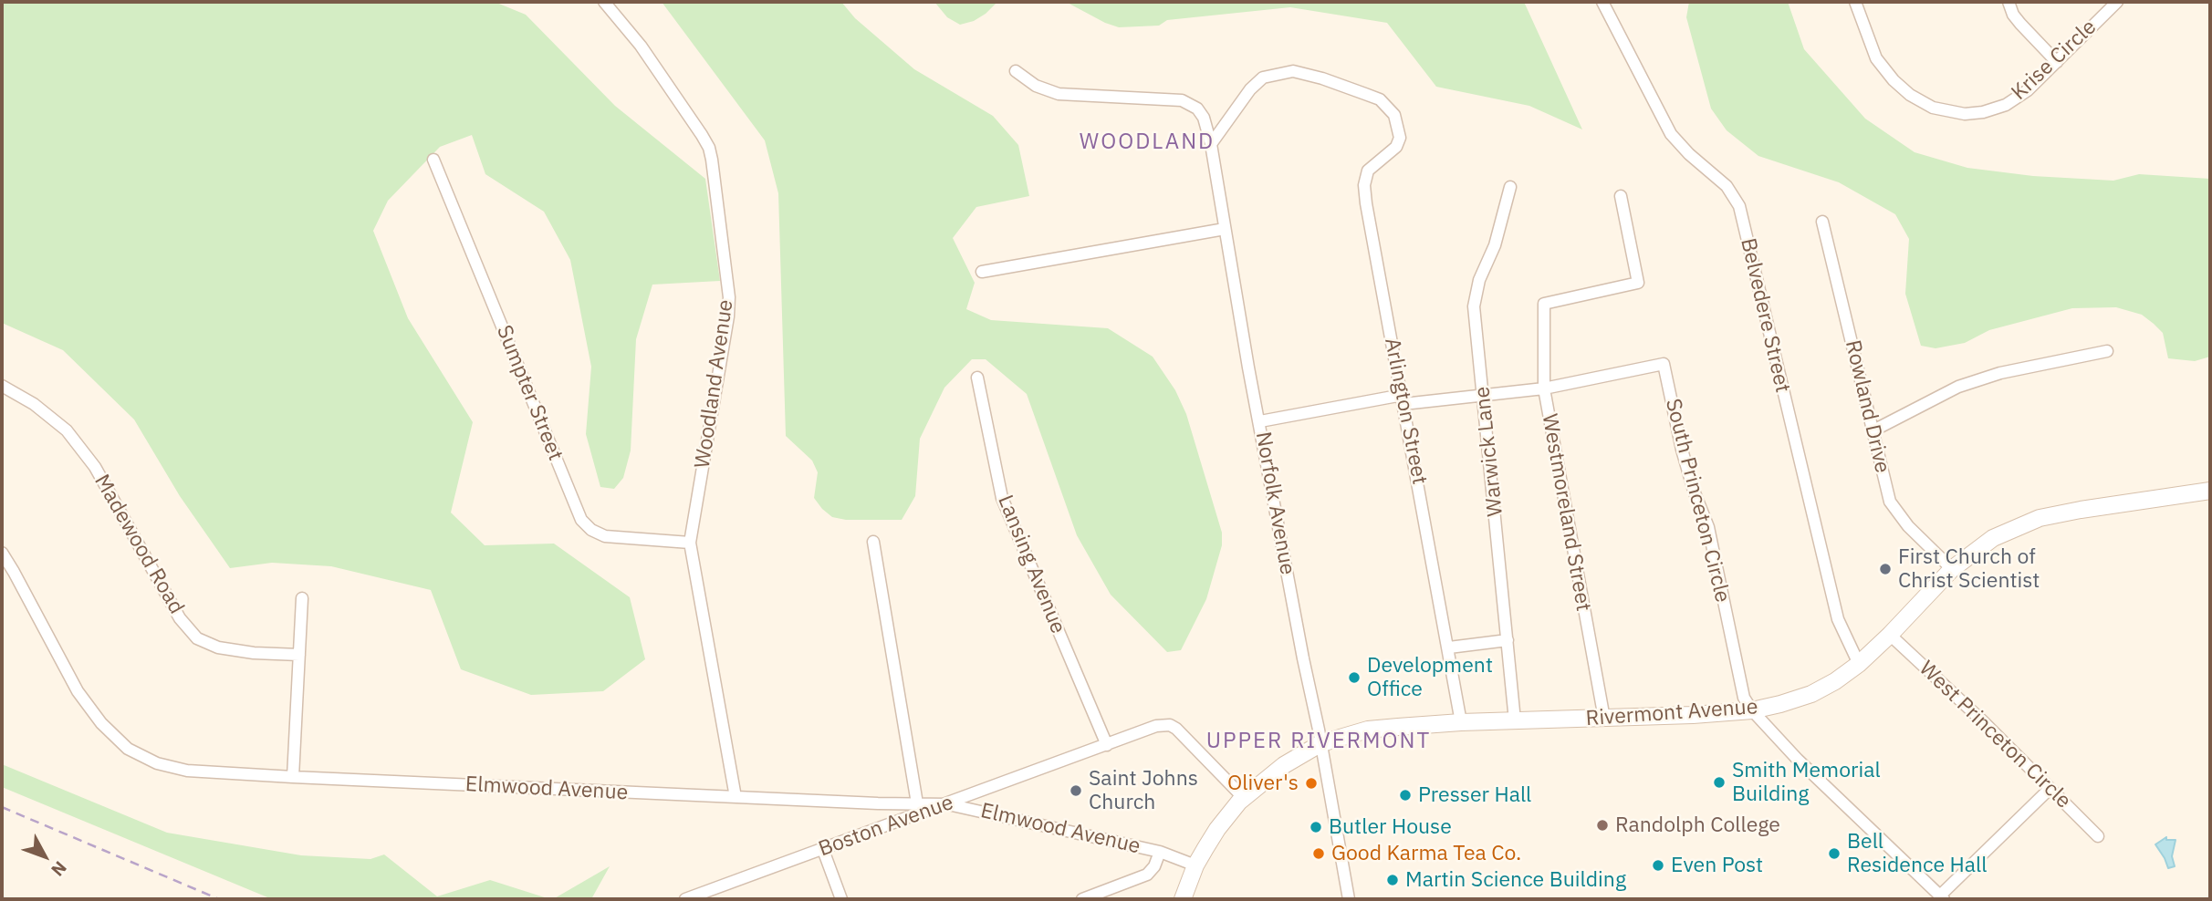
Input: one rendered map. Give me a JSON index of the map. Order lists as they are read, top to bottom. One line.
{"streets":{"main road":["Rivermont Avenue"],"street":["Krise Circle","Belvedere Street","Woodland Avenue","Sumpter Street","Rowland Drive","Arlington Street","Warwick Lane","South Princeton Circle","Norfolk Avenue","Westmoreland Street","Madewood Road","Lansing Avenue","West Princeton Circle","Elmwood Avenue","Boston Avenue"]},"crossings":[["Belvedere Street","Rivermont Avenue"],["Woodland Avenue","Sumpter Street"],["Woodland Avenue","Elmwood Avenue"],["Rowland Drive","Rivermont Avenue"],["Arlington Street","Norfolk Avenue"],["Arlington Street","Rivermont Avenue"],["Warwick Lane","Rivermont Avenue"],["South Princeton Circle","Westmoreland Street"],["South Princeton Circle","Rivermont Avenue"],["Norfolk Avenue","Rivermont Avenue"],["Westmoreland Street","Rivermont Avenue"],["Lansing Avenue","Boston Avenue"],["Rivermont Avenue","West Princeton Circle"],["Rivermont Avenue","Elmwood Avenue"],["Rivermont Avenue","Boston Avenue"],["Elmwood Avenue","Boston Avenue"]],"districts":["WOODLAND","UPPER RIVERMONT"],"places":["First Church of Christ Scientist","Development Office","Smith Memorial Building","Oliver's","Saint Johns Church","Presser Hall","Randolph College","Butler House","Good Karma Tea Co.","Bell Residence Hall","Even Post","Martin Science Building"],"north":"bottom right"}
